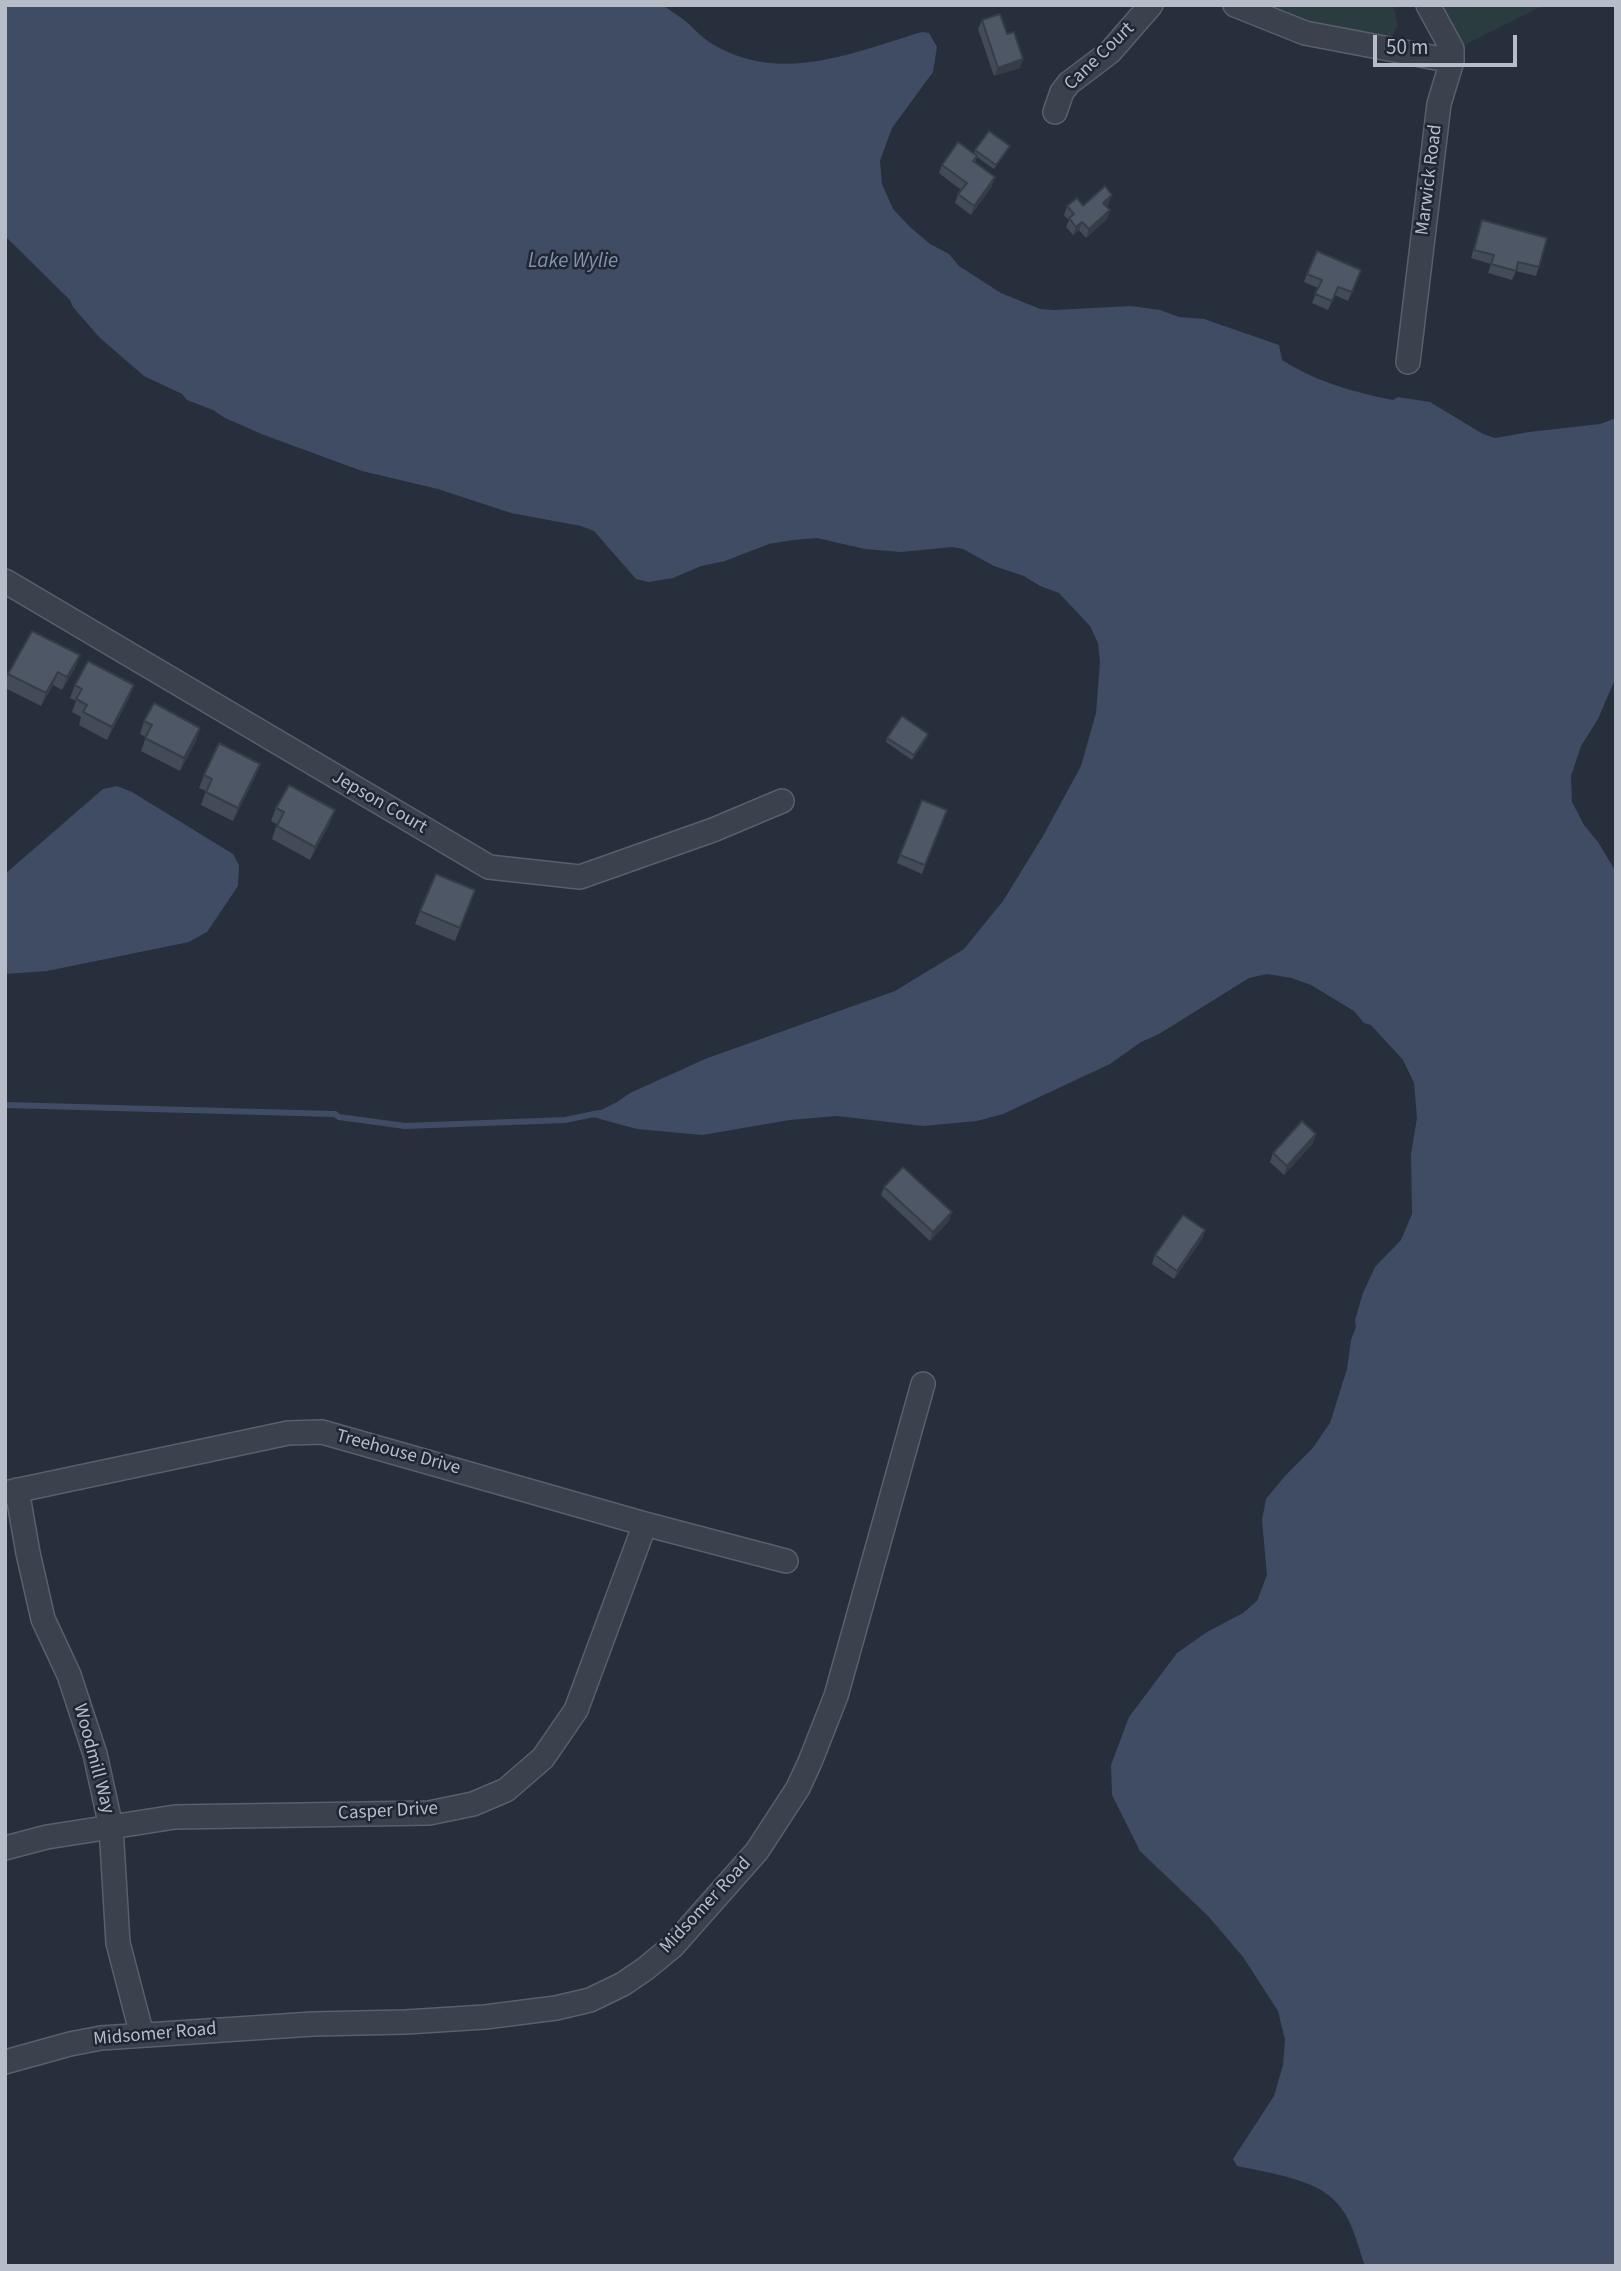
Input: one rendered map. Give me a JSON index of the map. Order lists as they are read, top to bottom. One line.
{"streets":{"street":["Cane Court","Marwick Road","Jepson Court","Treehouse Drive","Woodmill Way","Casper Drive","Midsomer Road"]},"crossings":[["Treehouse Drive","Woodmill Way"],["Treehouse Drive","Casper Drive"],["Woodmill Way","Casper Drive"],["Woodmill Way","Midsomer Road"]],"water":["Lake Wylie"],"scale_bar":"50 m"}
